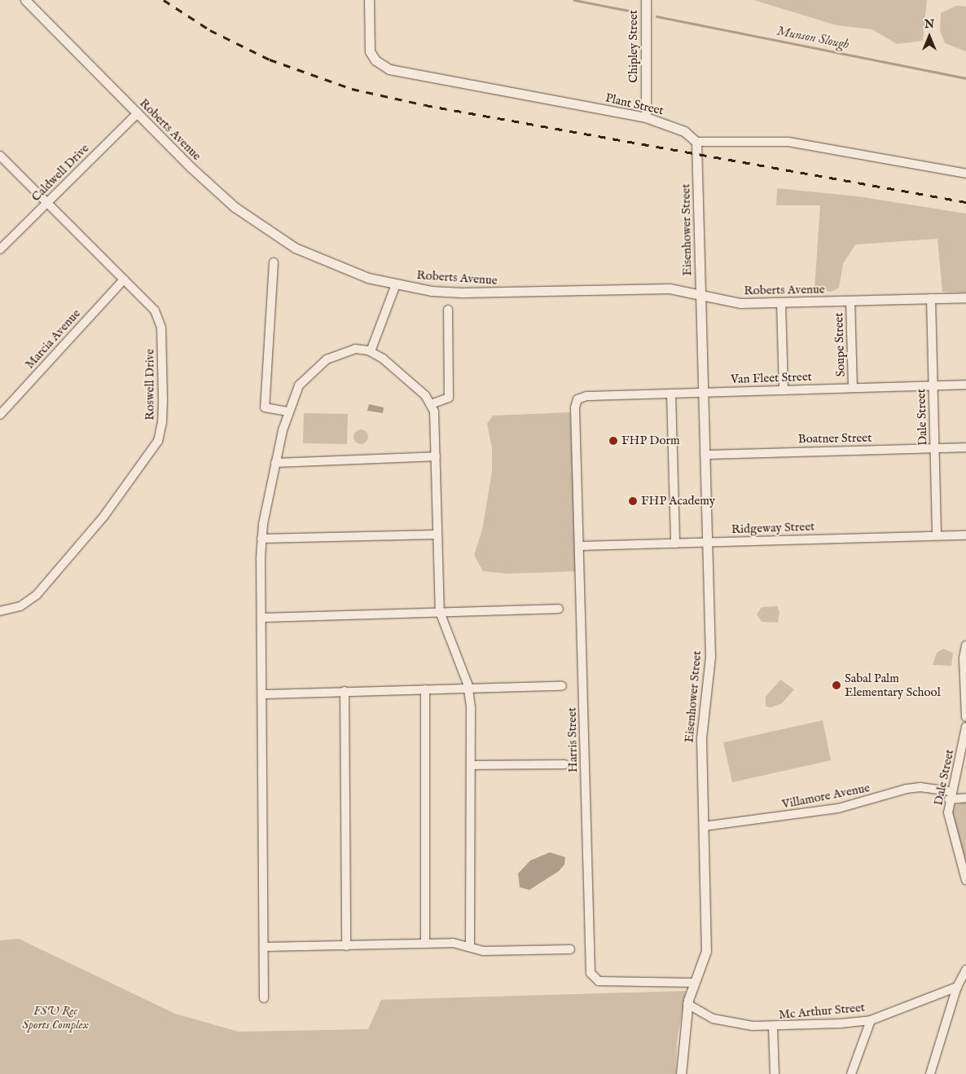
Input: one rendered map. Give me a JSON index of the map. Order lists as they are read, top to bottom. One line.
{"streets":{"street":["Chipley Street","Plant Street","Roberts Avenue","Caldwell Drive","Eisenhower Street","Marcia Avenue","Soupe Street","Van Fleet Street","Roswell Drive","Dale Street","Boatner Street","Ridgeway Street","Harris Street","Villamore Avenue","Mc Arthur Street"]},"crossings":[["Chipley Street","Plant Street"],["Plant Street","Eisenhower Street"],["Roberts Avenue","Caldwell Drive"],["Roberts Avenue","Eisenhower Street"],["Roberts Avenue","Soupe Street"],["Roberts Avenue","Dale Street"],["Caldwell Drive","Roswell Drive"],["Eisenhower Street","Van Fleet Street"],["Eisenhower Street","Boatner Street"],["Eisenhower Street","Ridgeway Street"],["Eisenhower Street","Harris Street"],["Eisenhower Street","Villamore Avenue"],["Eisenhower Street","Mc Arthur Street"],["Marcia Avenue","Roswell Drive"],["Soupe Street","Van Fleet Street"],["Van Fleet Street","Dale Street"],["Van Fleet Street","Harris Street"],["Dale Street","Boatner Street"],["Dale Street","Ridgeway Street"],["Dale Street","Villamore Avenue"],["Ridgeway Street","Harris Street"]],"water":["Munson Slough"],"parks":["FSU Rec Sports Complex"],"places":["FHP Dorm","FHP Academy","Sabal Palm Elementary School"],"north":"top"}
